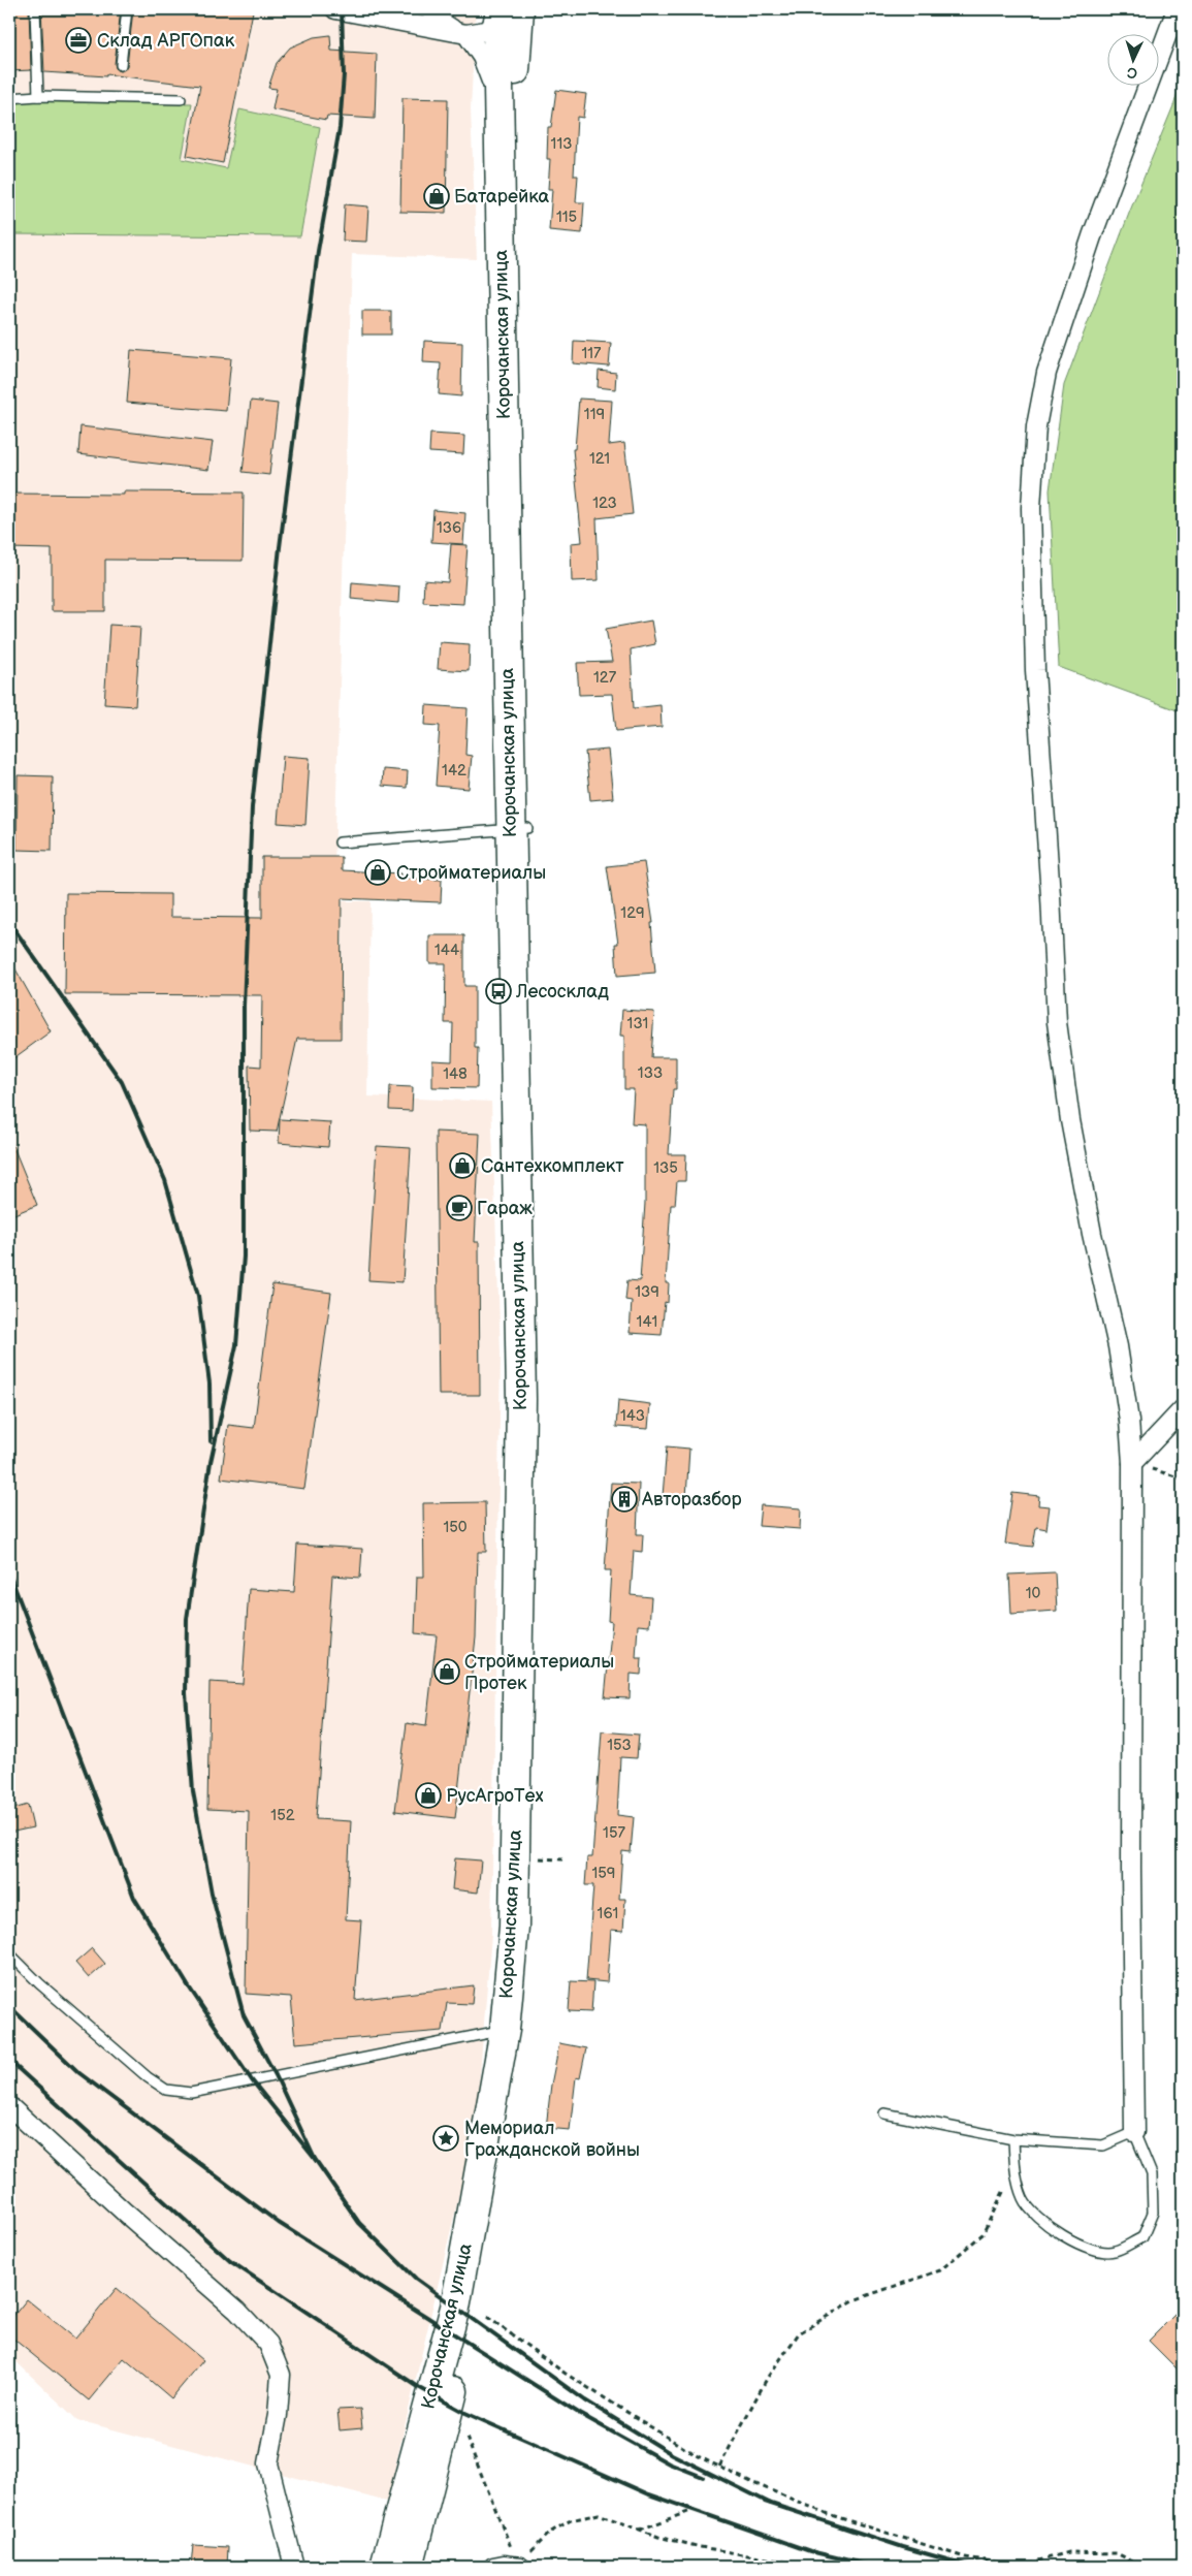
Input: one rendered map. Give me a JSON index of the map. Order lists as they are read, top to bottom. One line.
{"streets":{"main road":["Корочанская улица"]},"places":{"office":["Склад АРГОпак"],"shop":["Батарейка","Стройматериалы","Сантехкомплект","Стройматериалы Протек","РусАгроТех"],"bus stop":["Лесосклад"],"cafe":["Гараж"],"building":["Авторазбор"],"place":["Мемориал Гражданской войны"]},"house_numbers":["113","115","117","119","121","123","136","127","142","129","144","131","133","148","135","139","141","143","150","10","153","152","157","159","161"],"north":"bottom"}
